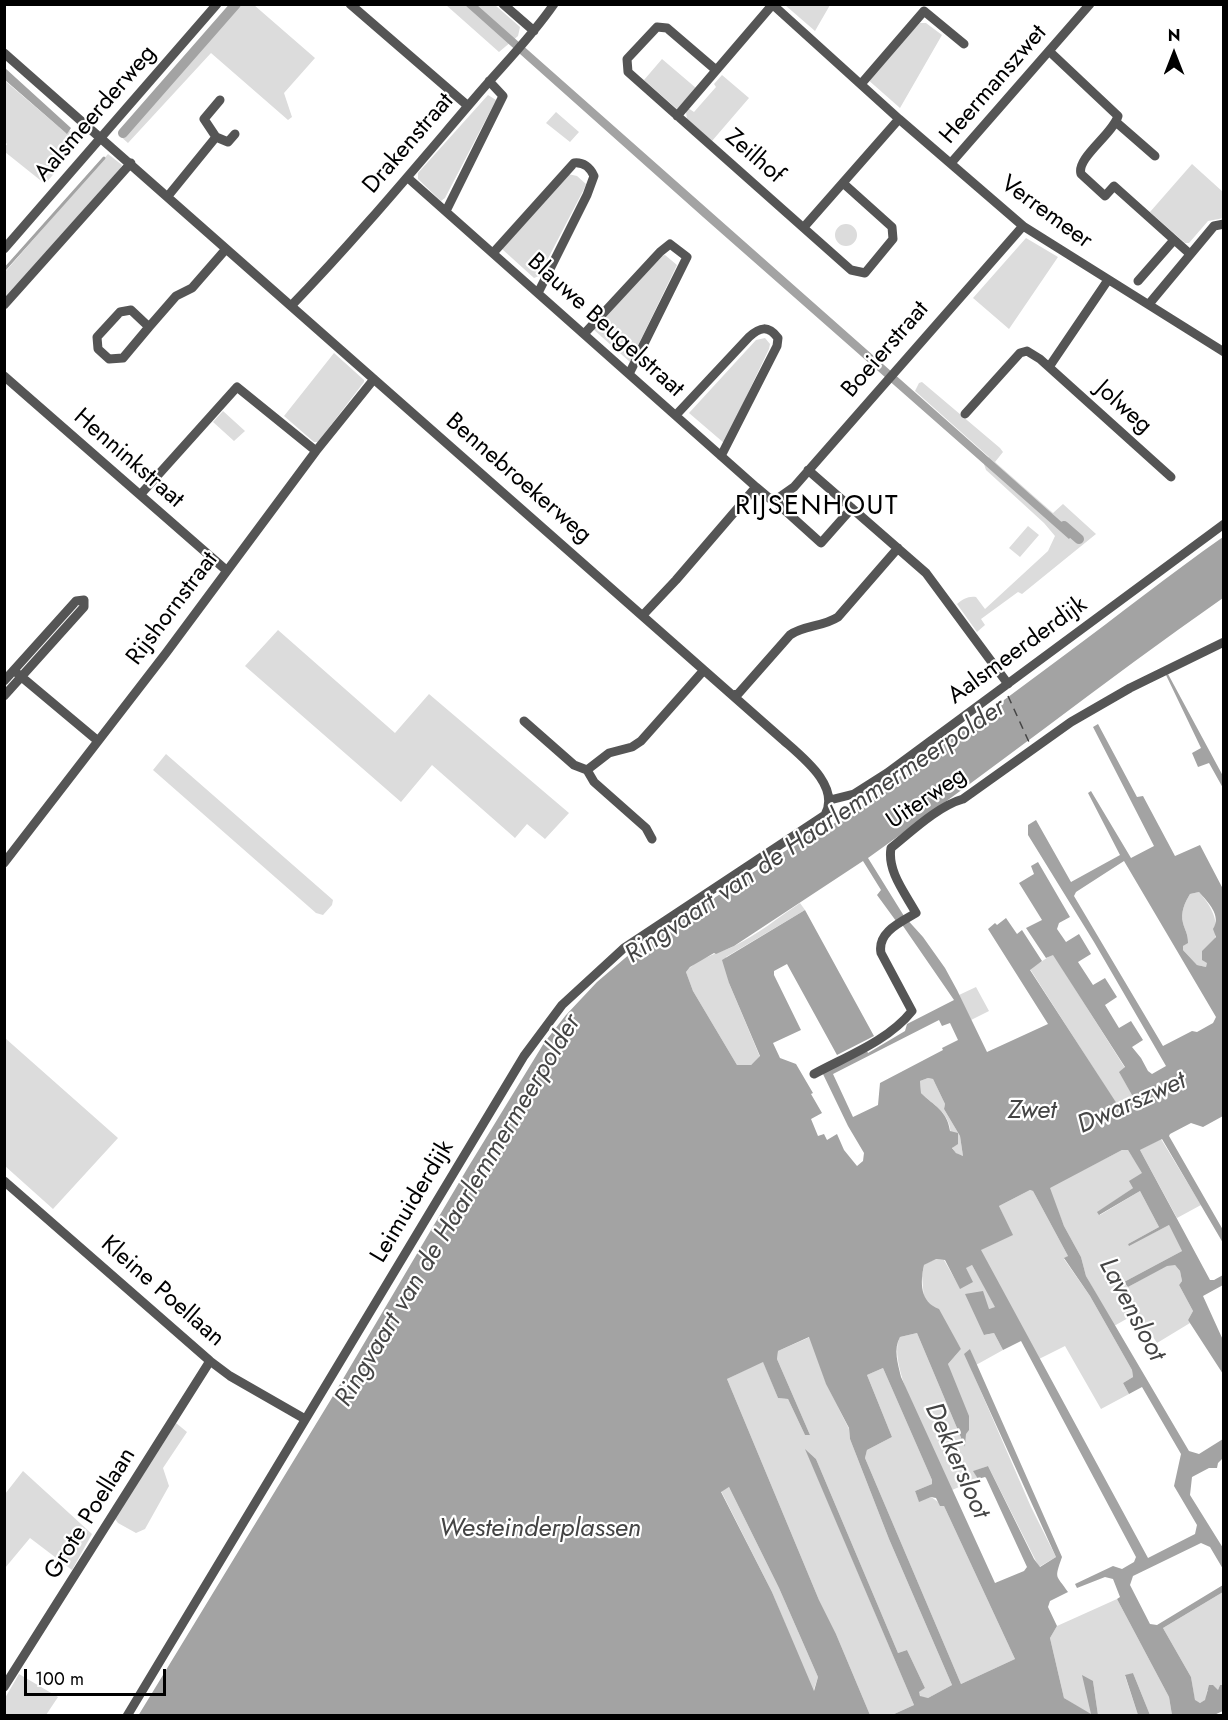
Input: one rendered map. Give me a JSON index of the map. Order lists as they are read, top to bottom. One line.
{"streets":{"street":["Heermanszwet","Aalsmeerderweg","Drakenstraat","Zeilhof","Verremeer","Blauwe Beugelstraat","Boeierstraat","Jolweg","Henninkstraat","Bennebroekerweg","Rijshornstraat","Aalsmeerderdijk","Uiterweg","Leimuiderdijk","Kleine Poellaan","Grote Poellaan"]},"crossings":[["Heermanszwet","Verremeer"],["Aalsmeerderweg","Bennebroekerweg"],["Drakenstraat","Blauwe Beugelstraat"],["Drakenstraat","Bennebroekerweg"],["Verremeer","Boeierstraat"],["Blauwe Beugelstraat","Boeierstraat"],["Henninkstraat","Rijshornstraat"],["Bennebroekerweg","Rijshornstraat"],["Bennebroekerweg","Aalsmeerderdijk"],["Bennebroekerweg","Leimuiderdijk"],["Aalsmeerderdijk","Leimuiderdijk"],["Leimuiderdijk","Kleine Poellaan"],["Kleine Poellaan","Grote Poellaan"]],"districts":["RIJSENHOUT"],"water":["Ringvaart van de Haarlemmermeerpolder","Dwarszwet","Zwet","Lavensloot","Dekkersloot","Westeinderplassen"],"scale_bar":"100 m","north":"top"}
